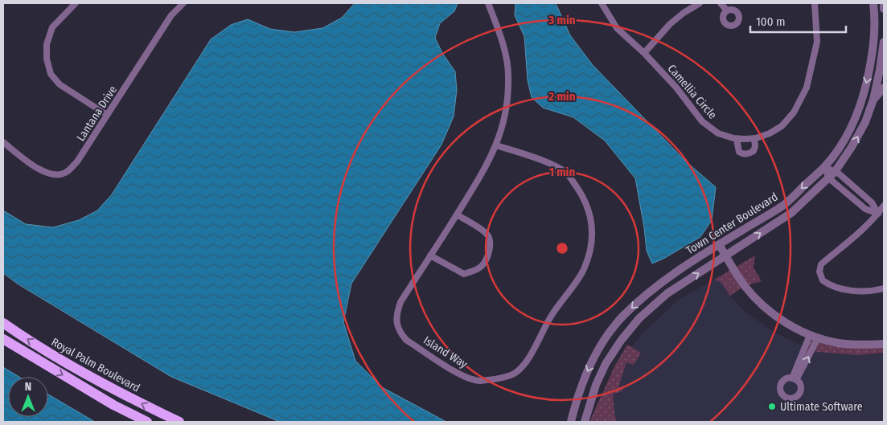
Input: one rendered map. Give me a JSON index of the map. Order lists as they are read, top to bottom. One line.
{"streets":{"main road":["Royal Palm Boulevard"],"street":["Camellia Circle","Lantana Drive","Town Center Boulevard","Island Way"]},"places":["Ultimate Software"],"scale_bar":"100 m","north":"top","rings":["3 min","2 min","1 min"]}
